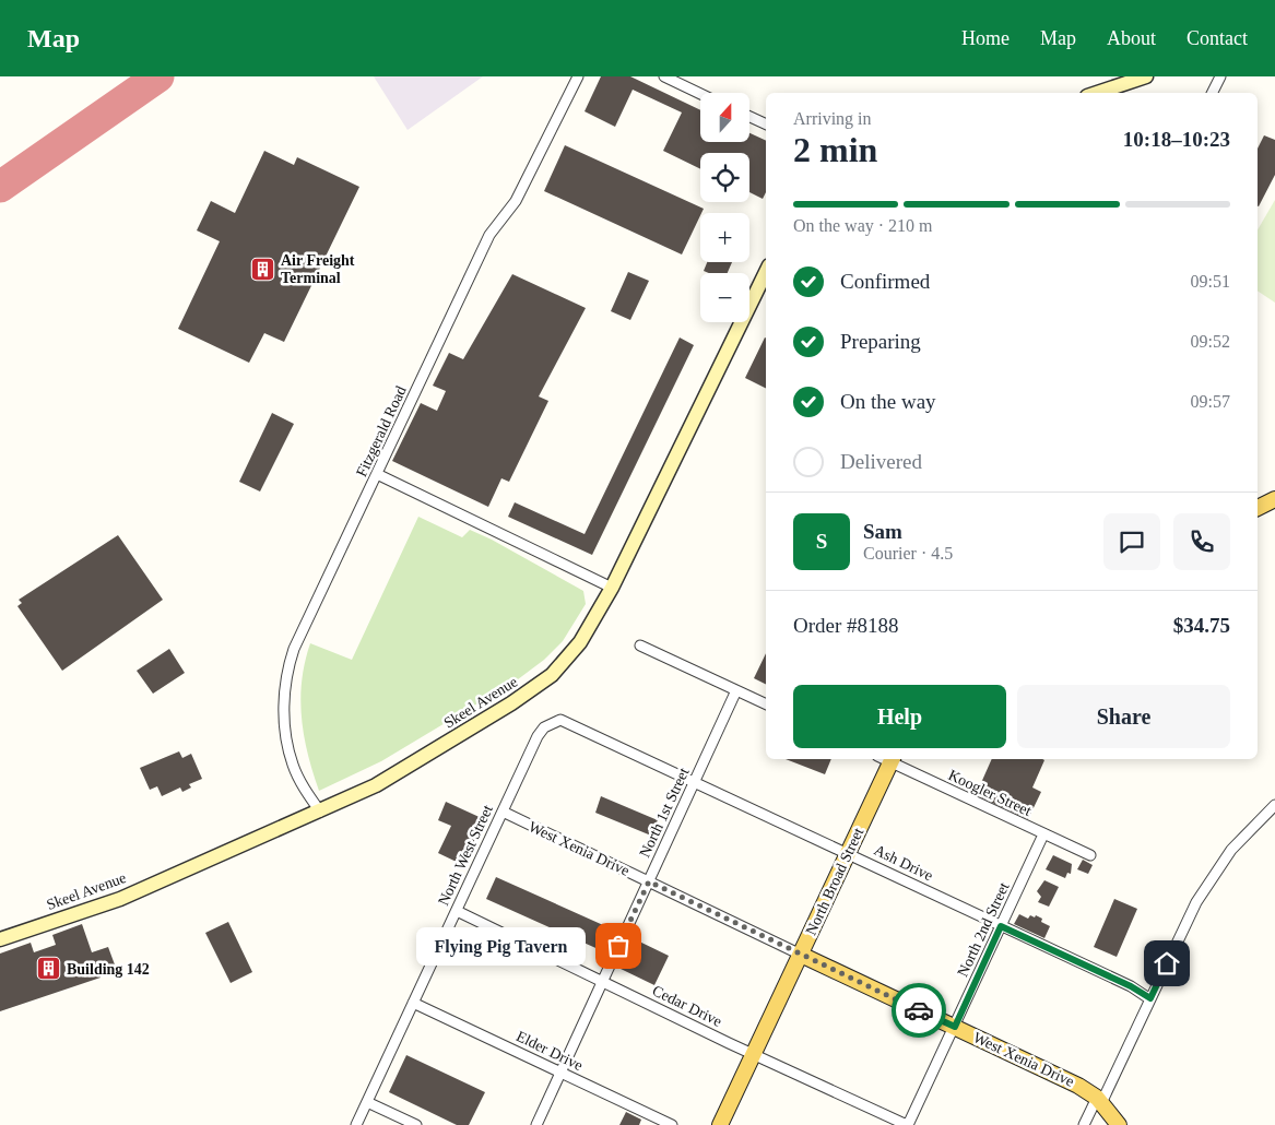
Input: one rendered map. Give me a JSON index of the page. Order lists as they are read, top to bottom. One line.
{"streets":{"main road":["West Xenia Drive","North Broad Street"],"street":["Fitzgerald Road","Skeel Avenue","Koogler Street","North 1st Street","North West Street","Ash Drive","North 2nd Street","Cedar Drive","Elder Drive"]},"crossings":[["Fitzgerald Road","Skeel Avenue"],["Koogler Street","North 2nd Street"],["North 1st Street","West Xenia Drive"],["North 1st Street","Ash Drive"],["North 1st Street","Cedar Drive"],["North 1st Street","Elder Drive"],["West Xenia Drive","North West Street"],["West Xenia Drive","North Broad Street"],["West Xenia Drive","North 2nd Street"],["North West Street","Ash Drive"],["North West Street","Cedar Drive"],["North West Street","Elder Drive"],["Ash Drive","North Broad Street"],["Ash Drive","North 2nd Street"],["North Broad Street","Cedar Drive"],["North 2nd Street","Cedar Drive"]],"places":{"building":["Air Freight Terminal","Building 142"],"other":["Flying Pig Tavern"]},"north":"top","page":{"header":"Map","nav":["Home","Map","About","Contact"],"map_buttons":["+","−"],"heading":["2 min","Arriving in","10:18–10:23"],"panel":["Sam","Courier · 4.5","Order #8188","$34.75"],"bar":"On the way · 210 m","list":[["Confirmed","09:51"],["Preparing","09:52"],["On the way","09:57"],"Delivered"],"round":"S","buttons":["Help","Share"],"bubble":"Flying Pig Tavern"}}
